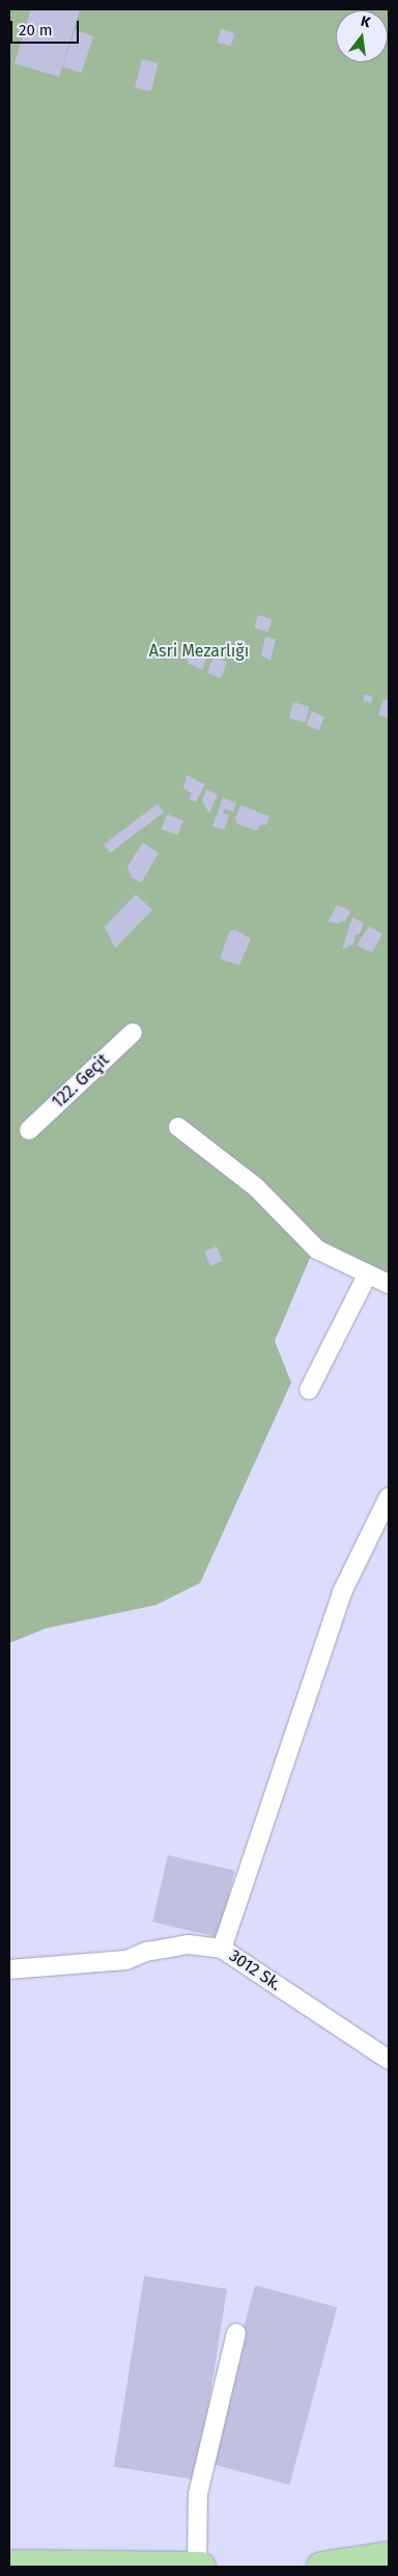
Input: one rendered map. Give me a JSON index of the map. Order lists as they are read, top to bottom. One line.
{"streets":{"street":["122. Geçit","3012 Sk."]},"parks":["Asri Mezarlığı"],"scale_bar":"20 m","north":"top"}
